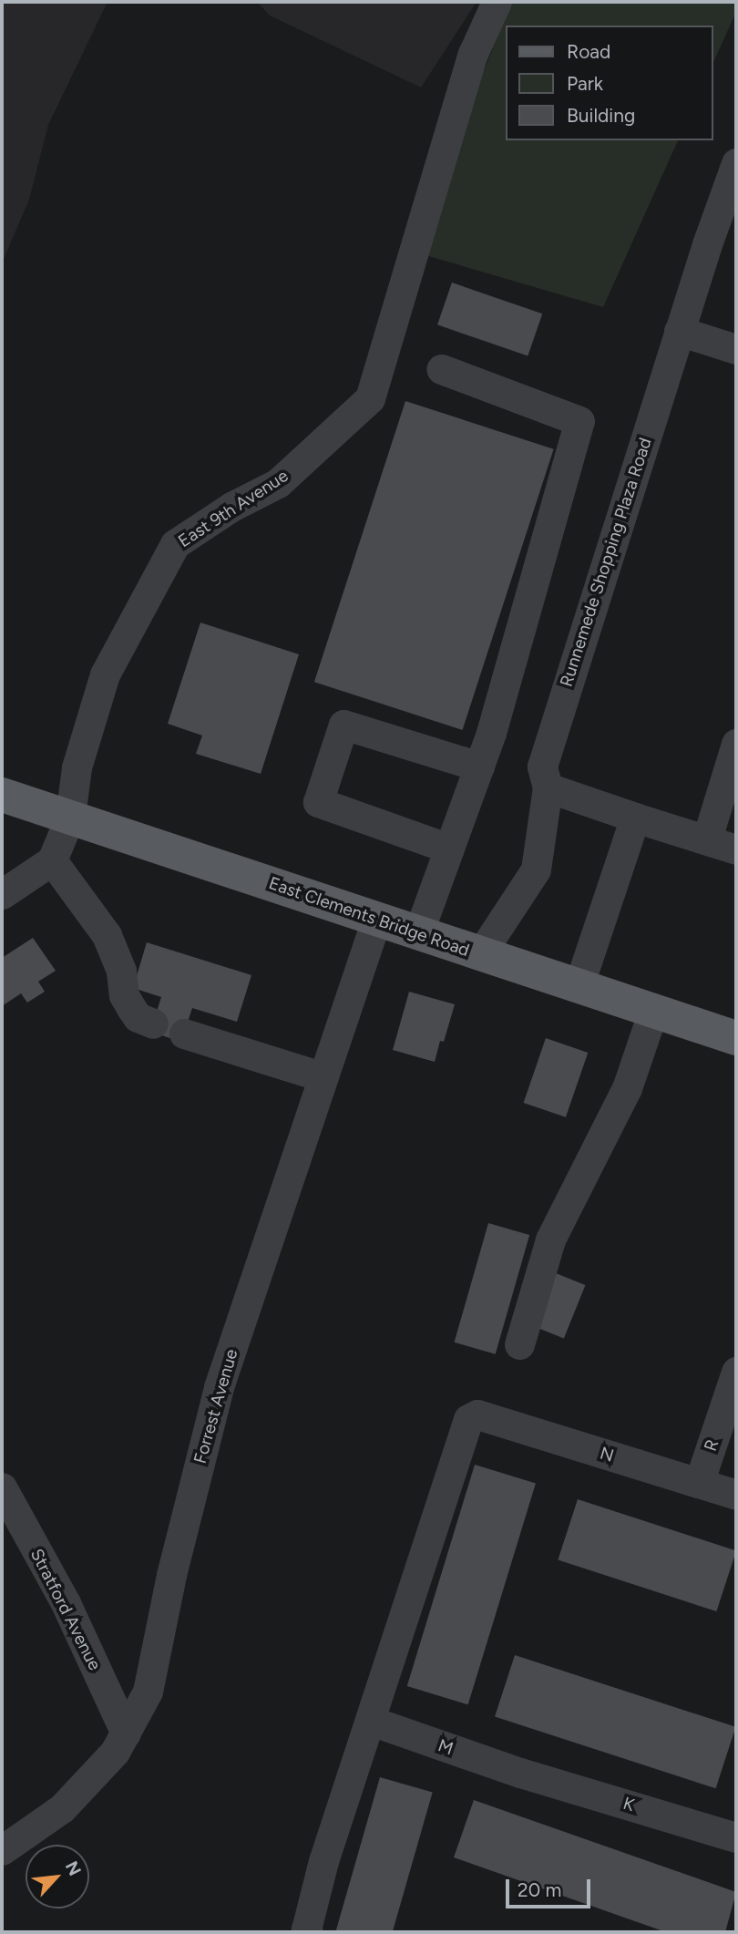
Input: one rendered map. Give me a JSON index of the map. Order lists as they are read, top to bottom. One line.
{"streets":{"main road":["East Clements Bridge Road"],"street":["East 9th Avenue","Runnemede Shopping Plaza Road","Forrest Avenue","R","N","Stratford Avenue","M","K"]},"crossings":[["East 9th Avenue","East Clements Bridge Road"],["Runnemede Shopping Plaza Road","East Clements Bridge Road"],["East Clements Bridge Road","Forrest Avenue"],["Forrest Avenue","Stratford Avenue"],["R","N"],["N","M"],["M","K"]],"legend":["Road","Park","Building"],"scale_bar":"20 m","north":"top right"}
